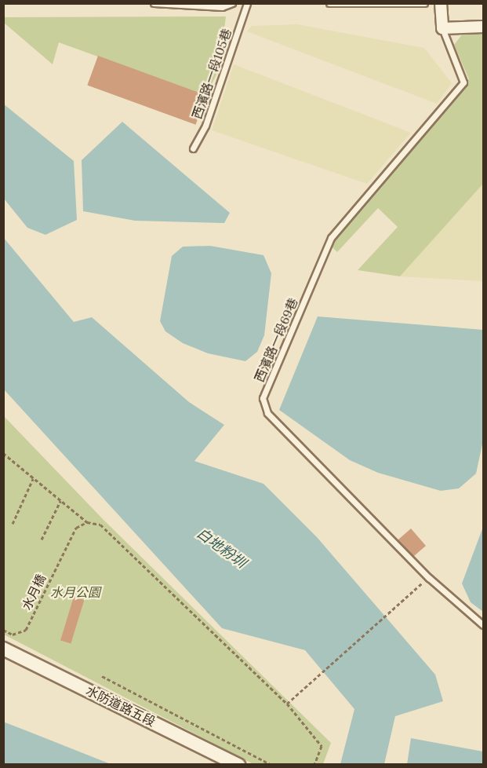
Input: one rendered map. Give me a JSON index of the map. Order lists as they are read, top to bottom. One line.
{"streets":{"street":["水防道路五段"],"lane":["西濱路一段105巷","西濱路一段69巷"],"path":["水月橋"]},"water":["白地粉圳"],"parks":["水月公園"]}
